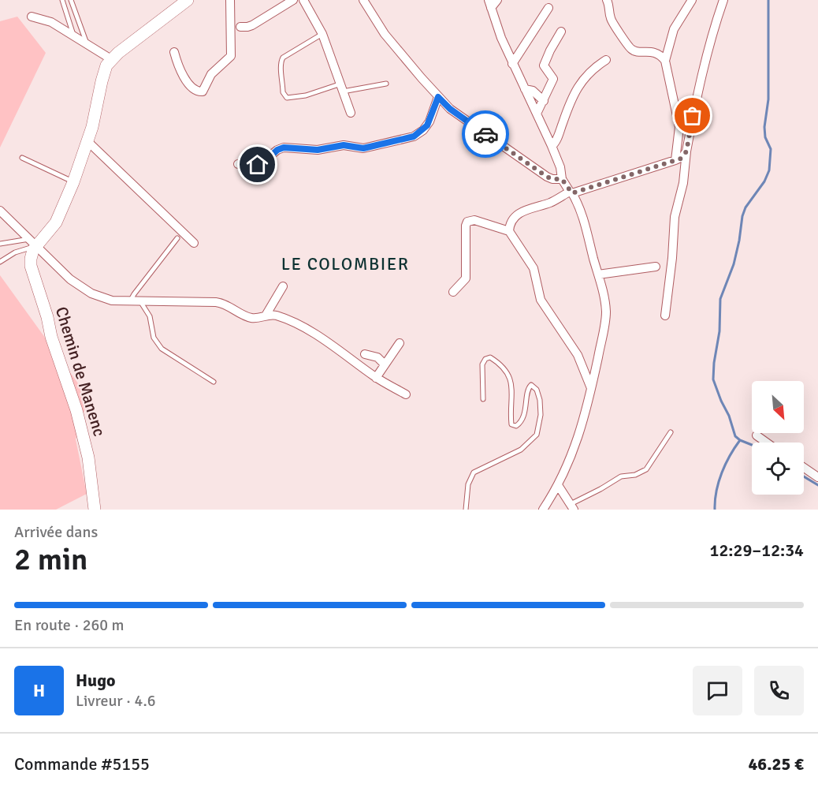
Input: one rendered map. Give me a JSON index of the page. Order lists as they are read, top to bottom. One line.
{"streets":{"street":["Chemin de Manenc"]},"districts":["LE COLOMBIER"],"north":"bottom right","page":{"heading":["2 min","Arrivée dans","12:29–12:34"],"panel":["Hugo","Livreur · 4.6","Commande #5155","46.25 €"],"bar":"En route · 260 m","round":"H"}}
